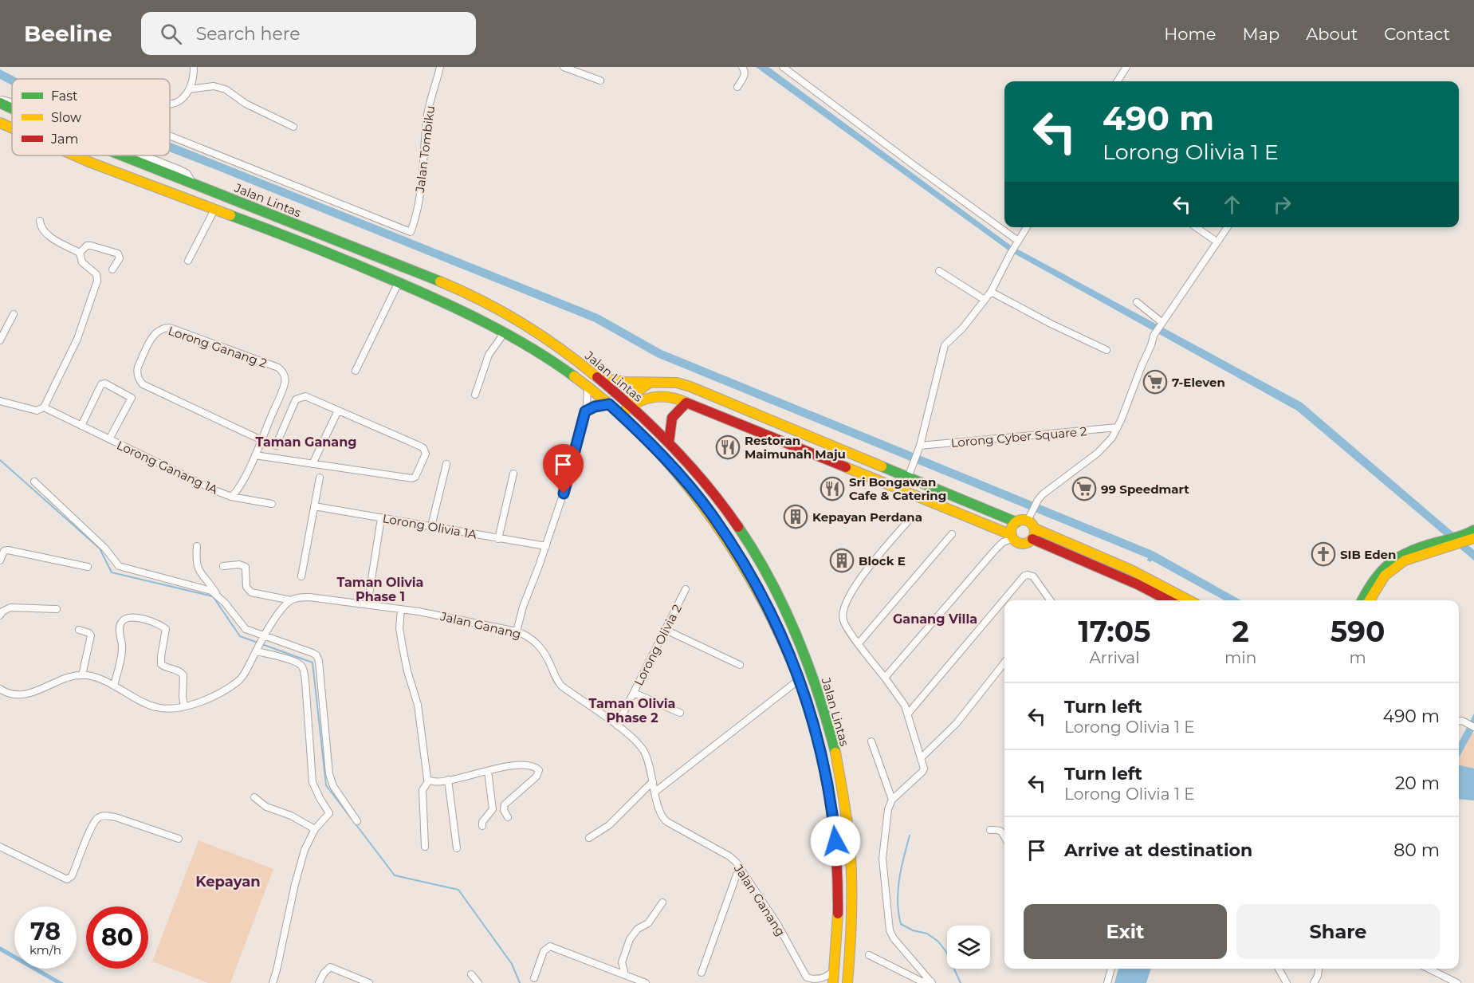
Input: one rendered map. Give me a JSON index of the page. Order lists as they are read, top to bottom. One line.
{"streets":{"main road":["Jalan Lintas"],"street":["Jalan Tombiku","Lorong Ganang 2","Lorong Cyber Square 2","Lorong Ganang 1A","Lorong Olivia 1A","Jalan Ganang","Lorong Olivia 2"]},"crossings":[["Jalan Lintas","Jalan Ganang"],["Lorong Ganang 2","Lorong Ganang 1A"],["Jalan Ganang","Lorong Olivia 2"]],"districts":["Taman Ganang","Taman Olivia Phase 1","Ganang Villa","Taman Olivia Phase 2","Kepayan"],"places":{"supermarket":["7-Eleven","99 Speedmart"],"restaurant":["Restoran Maimunah Maju","Sri Bongawan Cafe & Catering"],"building":["Kepayan Perdana","Block E"],"church":["SIB Eden"]},"legend":["Fast","Slow","Jam"],"page":{"header":"Beeline","search":"Search here","nav":["Home","Map","About","Contact"],"turn":["490 m","Lorong Olivia 1 E"],"eta":["17:05","Arrival","2","min","590","m"],"list":[{"name":"Turn left","note":"Lorong Olivia 1 E","value":"490 m"},{"name":"Turn left","note":"Lorong Olivia 1 E","value":"20 m"},{"name":"Arrive at destination","value":"80 m"}],"buttons":["Exit","Share"],"speed":"78 km/h","limit":"80"}}
